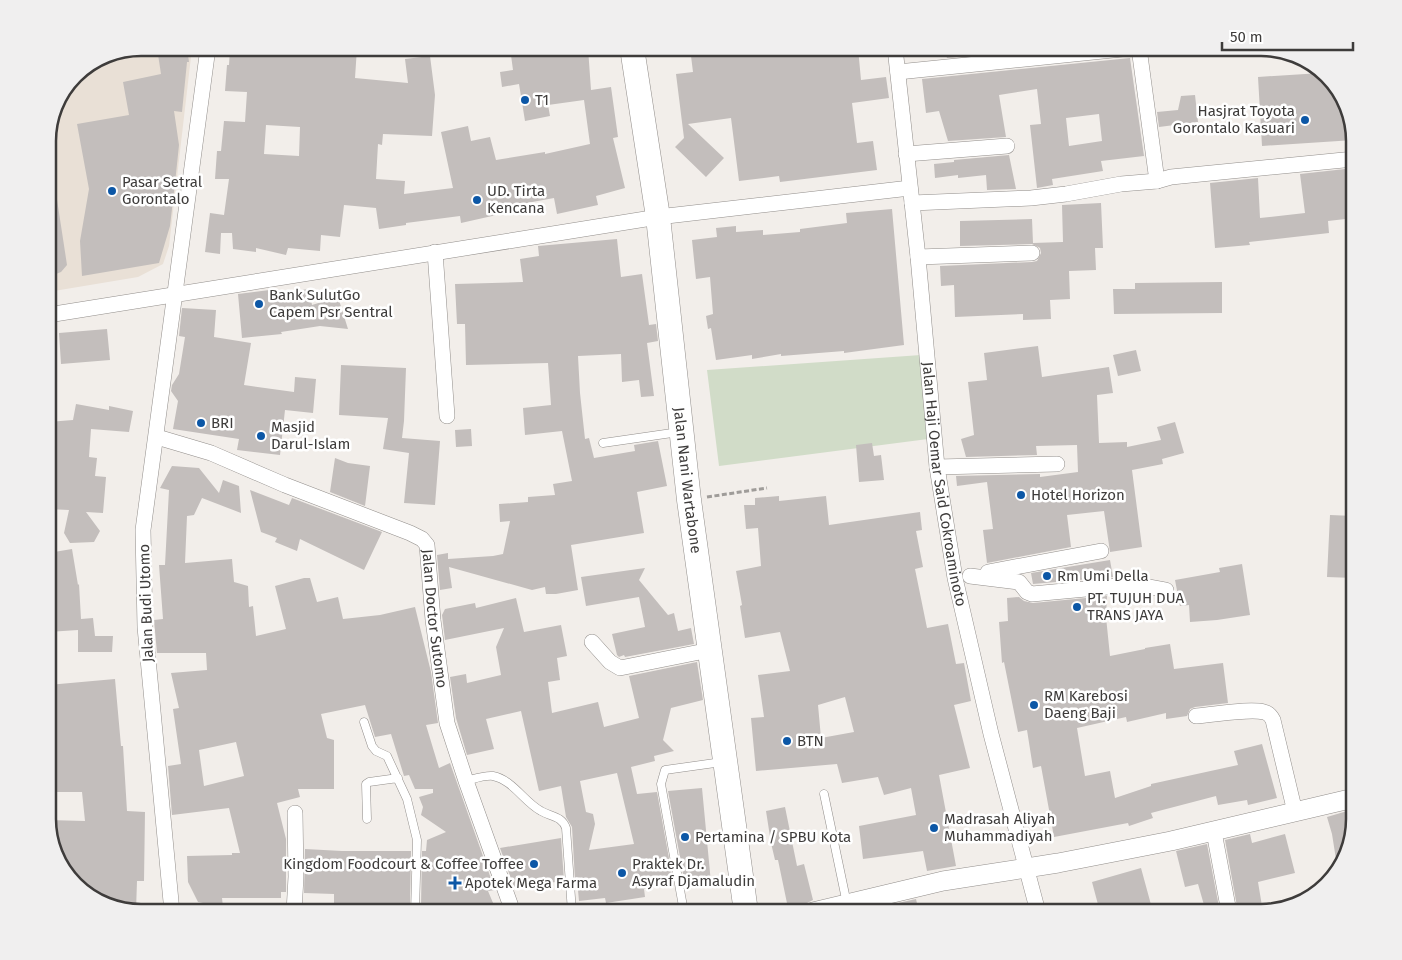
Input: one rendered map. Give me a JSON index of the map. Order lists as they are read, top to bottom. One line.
{"streets":{"main road":["Jalan Nani Wartabone"],"street":["Jalan Haji Oemar Said Cokroaminoto","Jalan Budi Utomo","Jalan Doctor Sutomo"]},"crossings":[["Jalan Budi Utomo","Jalan Doctor Sutomo"]],"places":{"other":["T1","Hasjrat Toyota Gorontalo Kasuari","Pasar Setral Gorontalo","UD. Tirta Kencana","Bank SulutGo Capem Psr Sentral","BRI","Masjid Darul-Islam","Hotel Horizon","Rm Umi Della","PT. TUJUH DUA TRANS JAYA","RM Karebosi Daeng Baji","BTN","Madrasah Aliyah Muhammadiyah","Pertamina / SPBU Kota","Kingdom Foodcourt & Coffee Toffee","Praktek Dr. Asyraf Djamaludin"],"health":["Apotek Mega Farma"]},"scale_bar":"50 m"}
